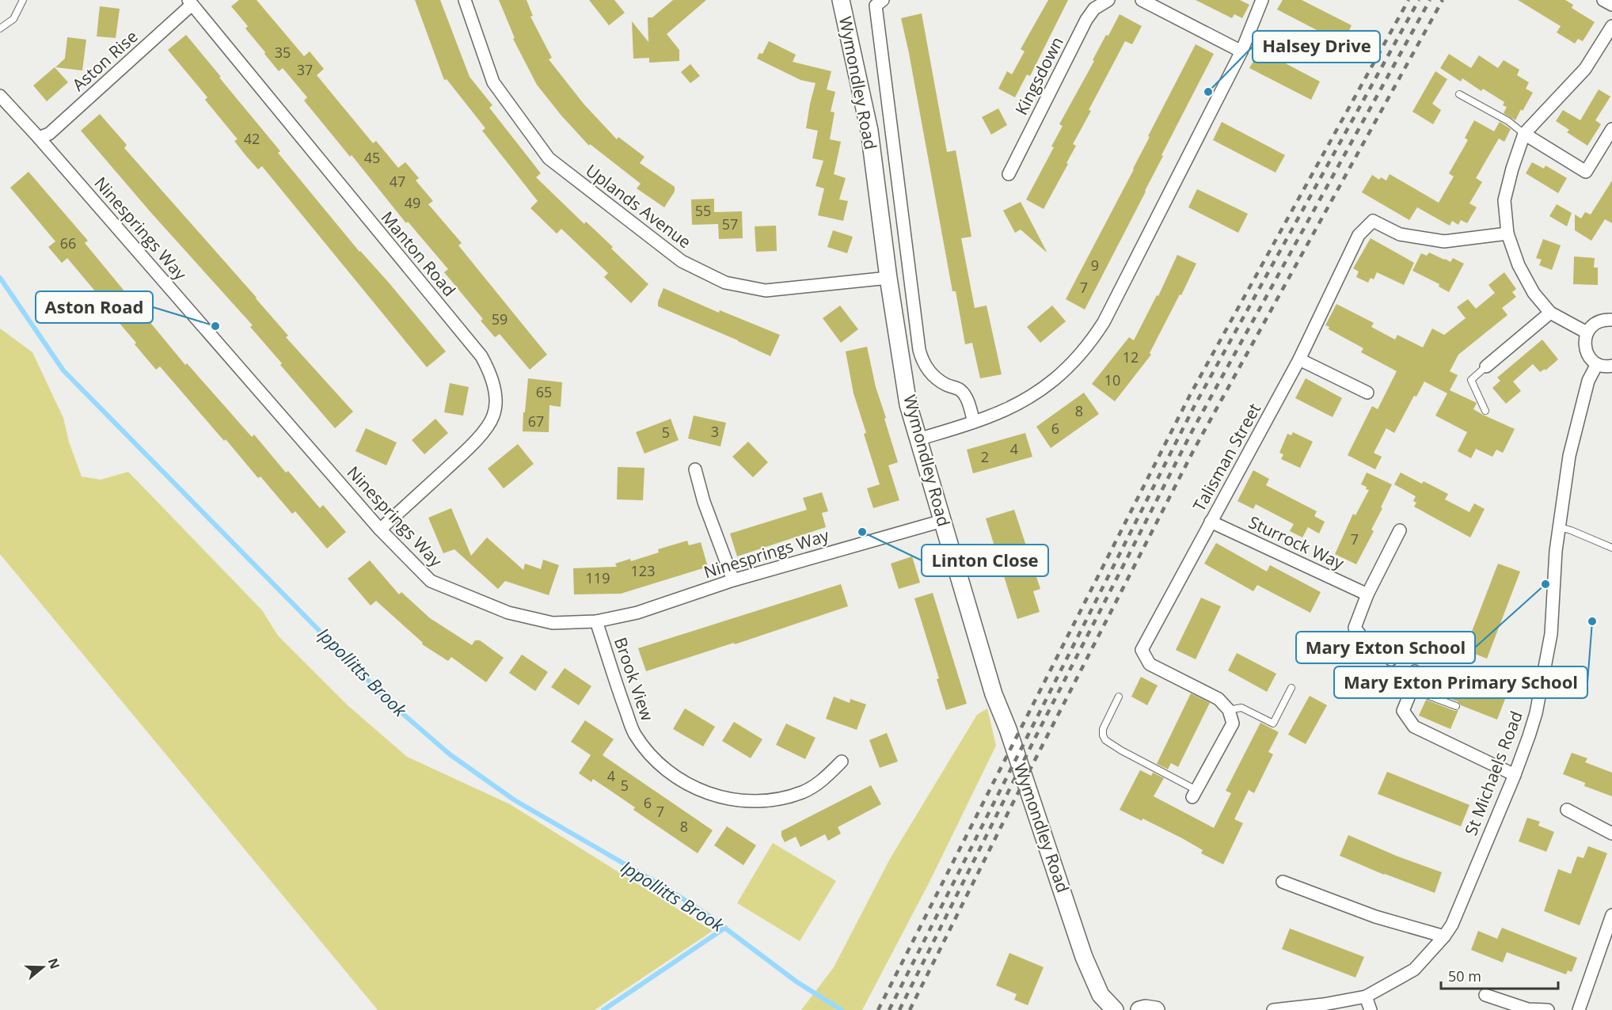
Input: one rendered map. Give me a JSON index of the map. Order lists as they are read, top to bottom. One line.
{"streets":{"street":["Aston Rise","Kingsdown","Wymondley Road","Uplands Avenue","Ninesprings Way","Manton Road","Talisman Street","Sturrock Way","Brook View","St Michaels Road"]},"crossings":[["Aston Rise","Ninesprings Way"],["Aston Rise","Manton Road"],["Wymondley Road","Uplands Avenue"],["Wymondley Road","Ninesprings Way"],["Ninesprings Way","Manton Road"],["Ninesprings Way","Brook View"],["Talisman Street","Sturrock Way"]],"water":["Ippollitts Brook"],"places":["Halsey Drive","Aston Road","Linton Close","Mary Exton School","Mary Exton Primary School"],"house_numbers":["35","37","42","45","47","49","55","57","66","9","7","59","12","10","65","8","67","6","3","5","4","2","7","123","119","4","5","6","7","8"],"scale_bar":"50 m","north":"right"}
